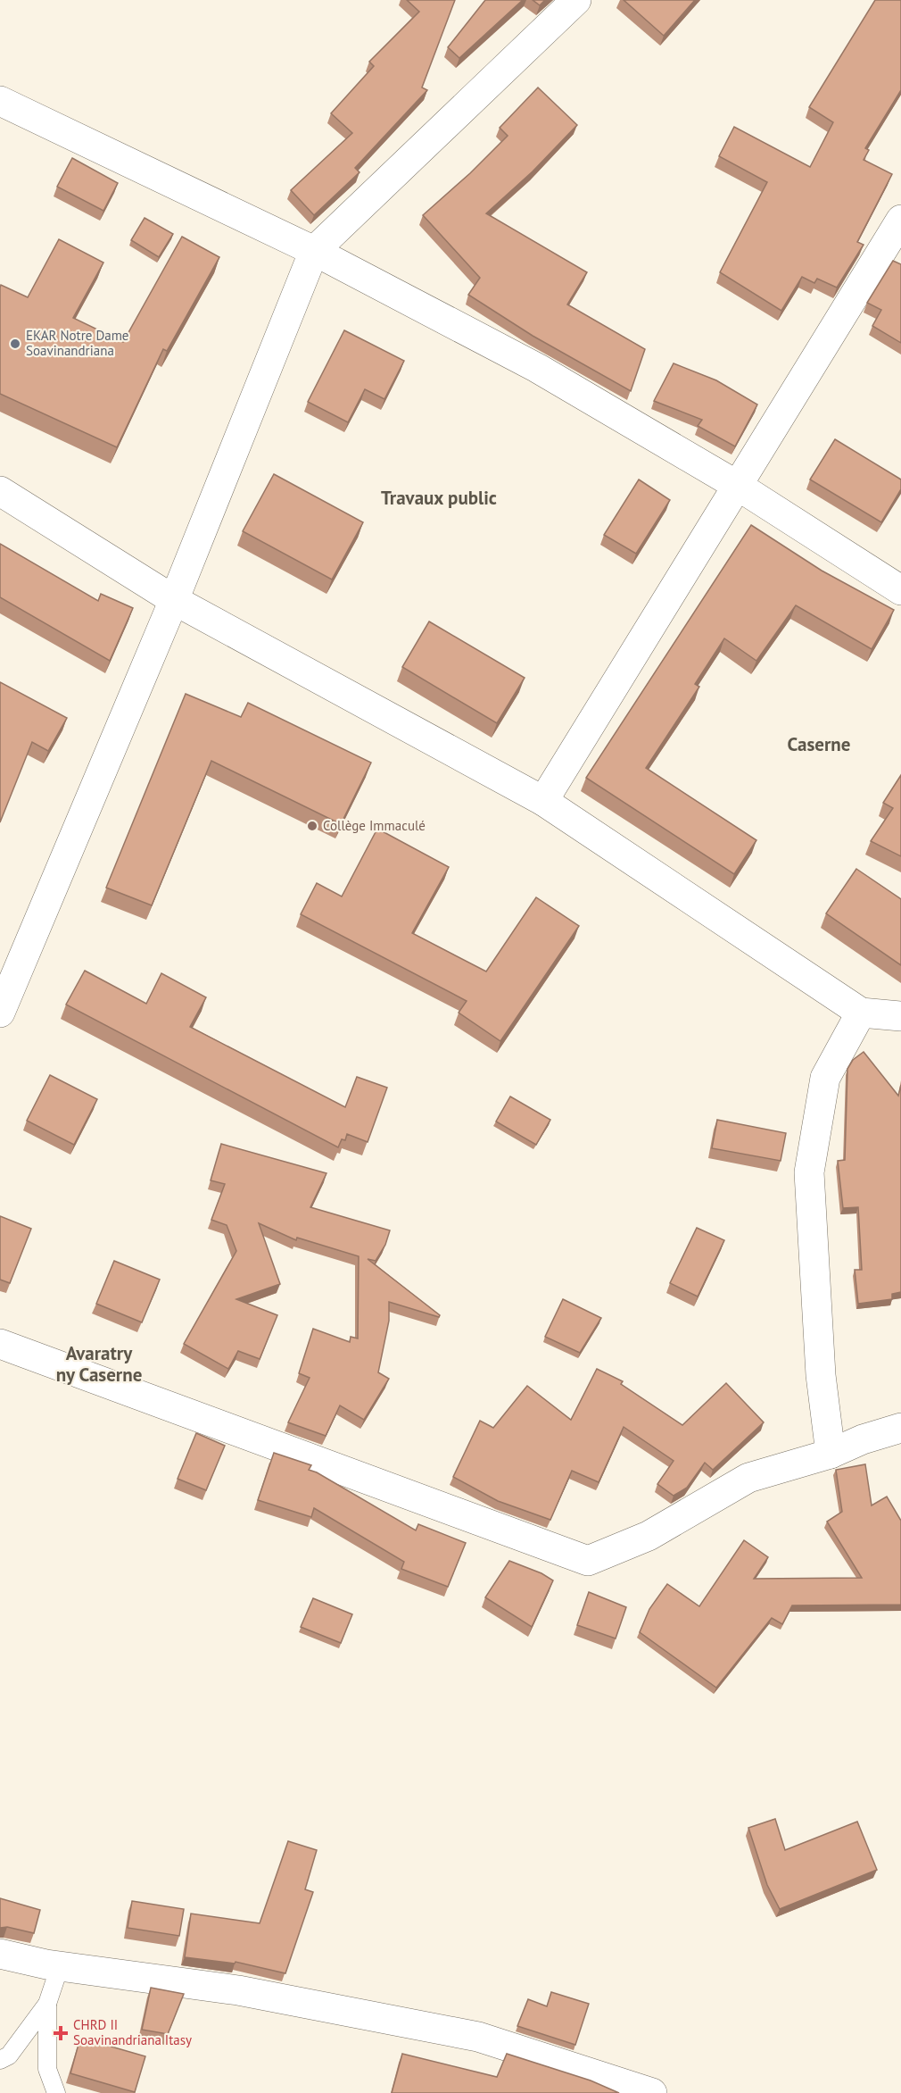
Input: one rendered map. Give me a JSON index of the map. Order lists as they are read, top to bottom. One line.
{"districts":["Travaux public","Caserne","Avaratry ny Caserne"],"places":{"other":["EKAR Notre Dame Soavinandriana","Collège Immaculé"],"health":["CHRD II Soavinandriana Itasy"]}}
